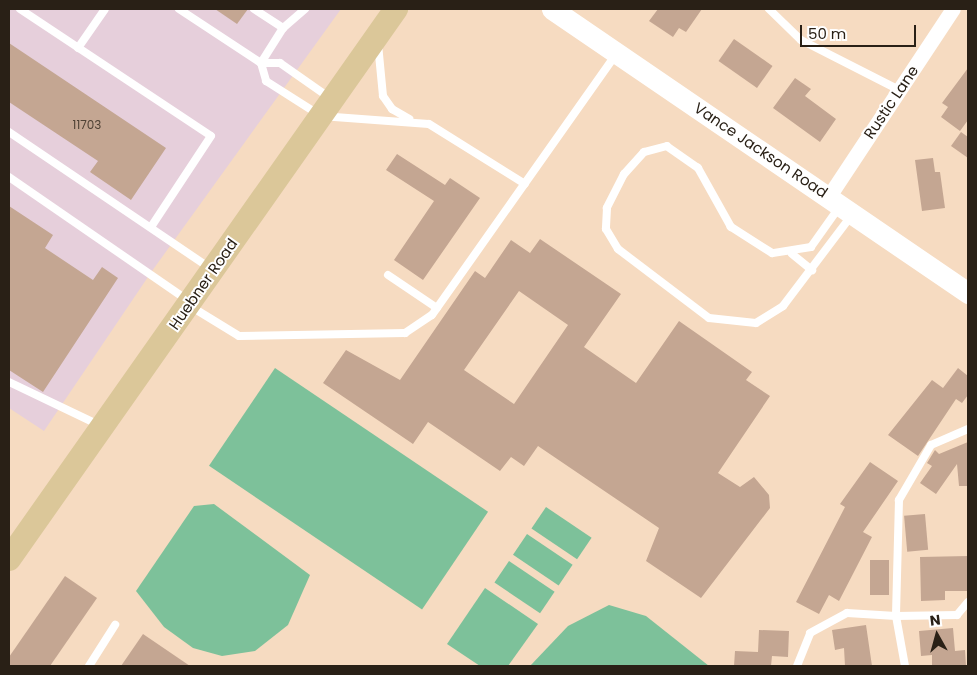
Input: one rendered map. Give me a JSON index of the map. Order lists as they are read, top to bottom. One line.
{"streets":{"main road":["Vance Jackson Road","Huebner Road"],"street":["Rustic Lane"]},"crossings":[["Rustic Lane","Vance Jackson Road"]],"house_numbers":["11703"],"scale_bar":"50 m","north":"top"}
